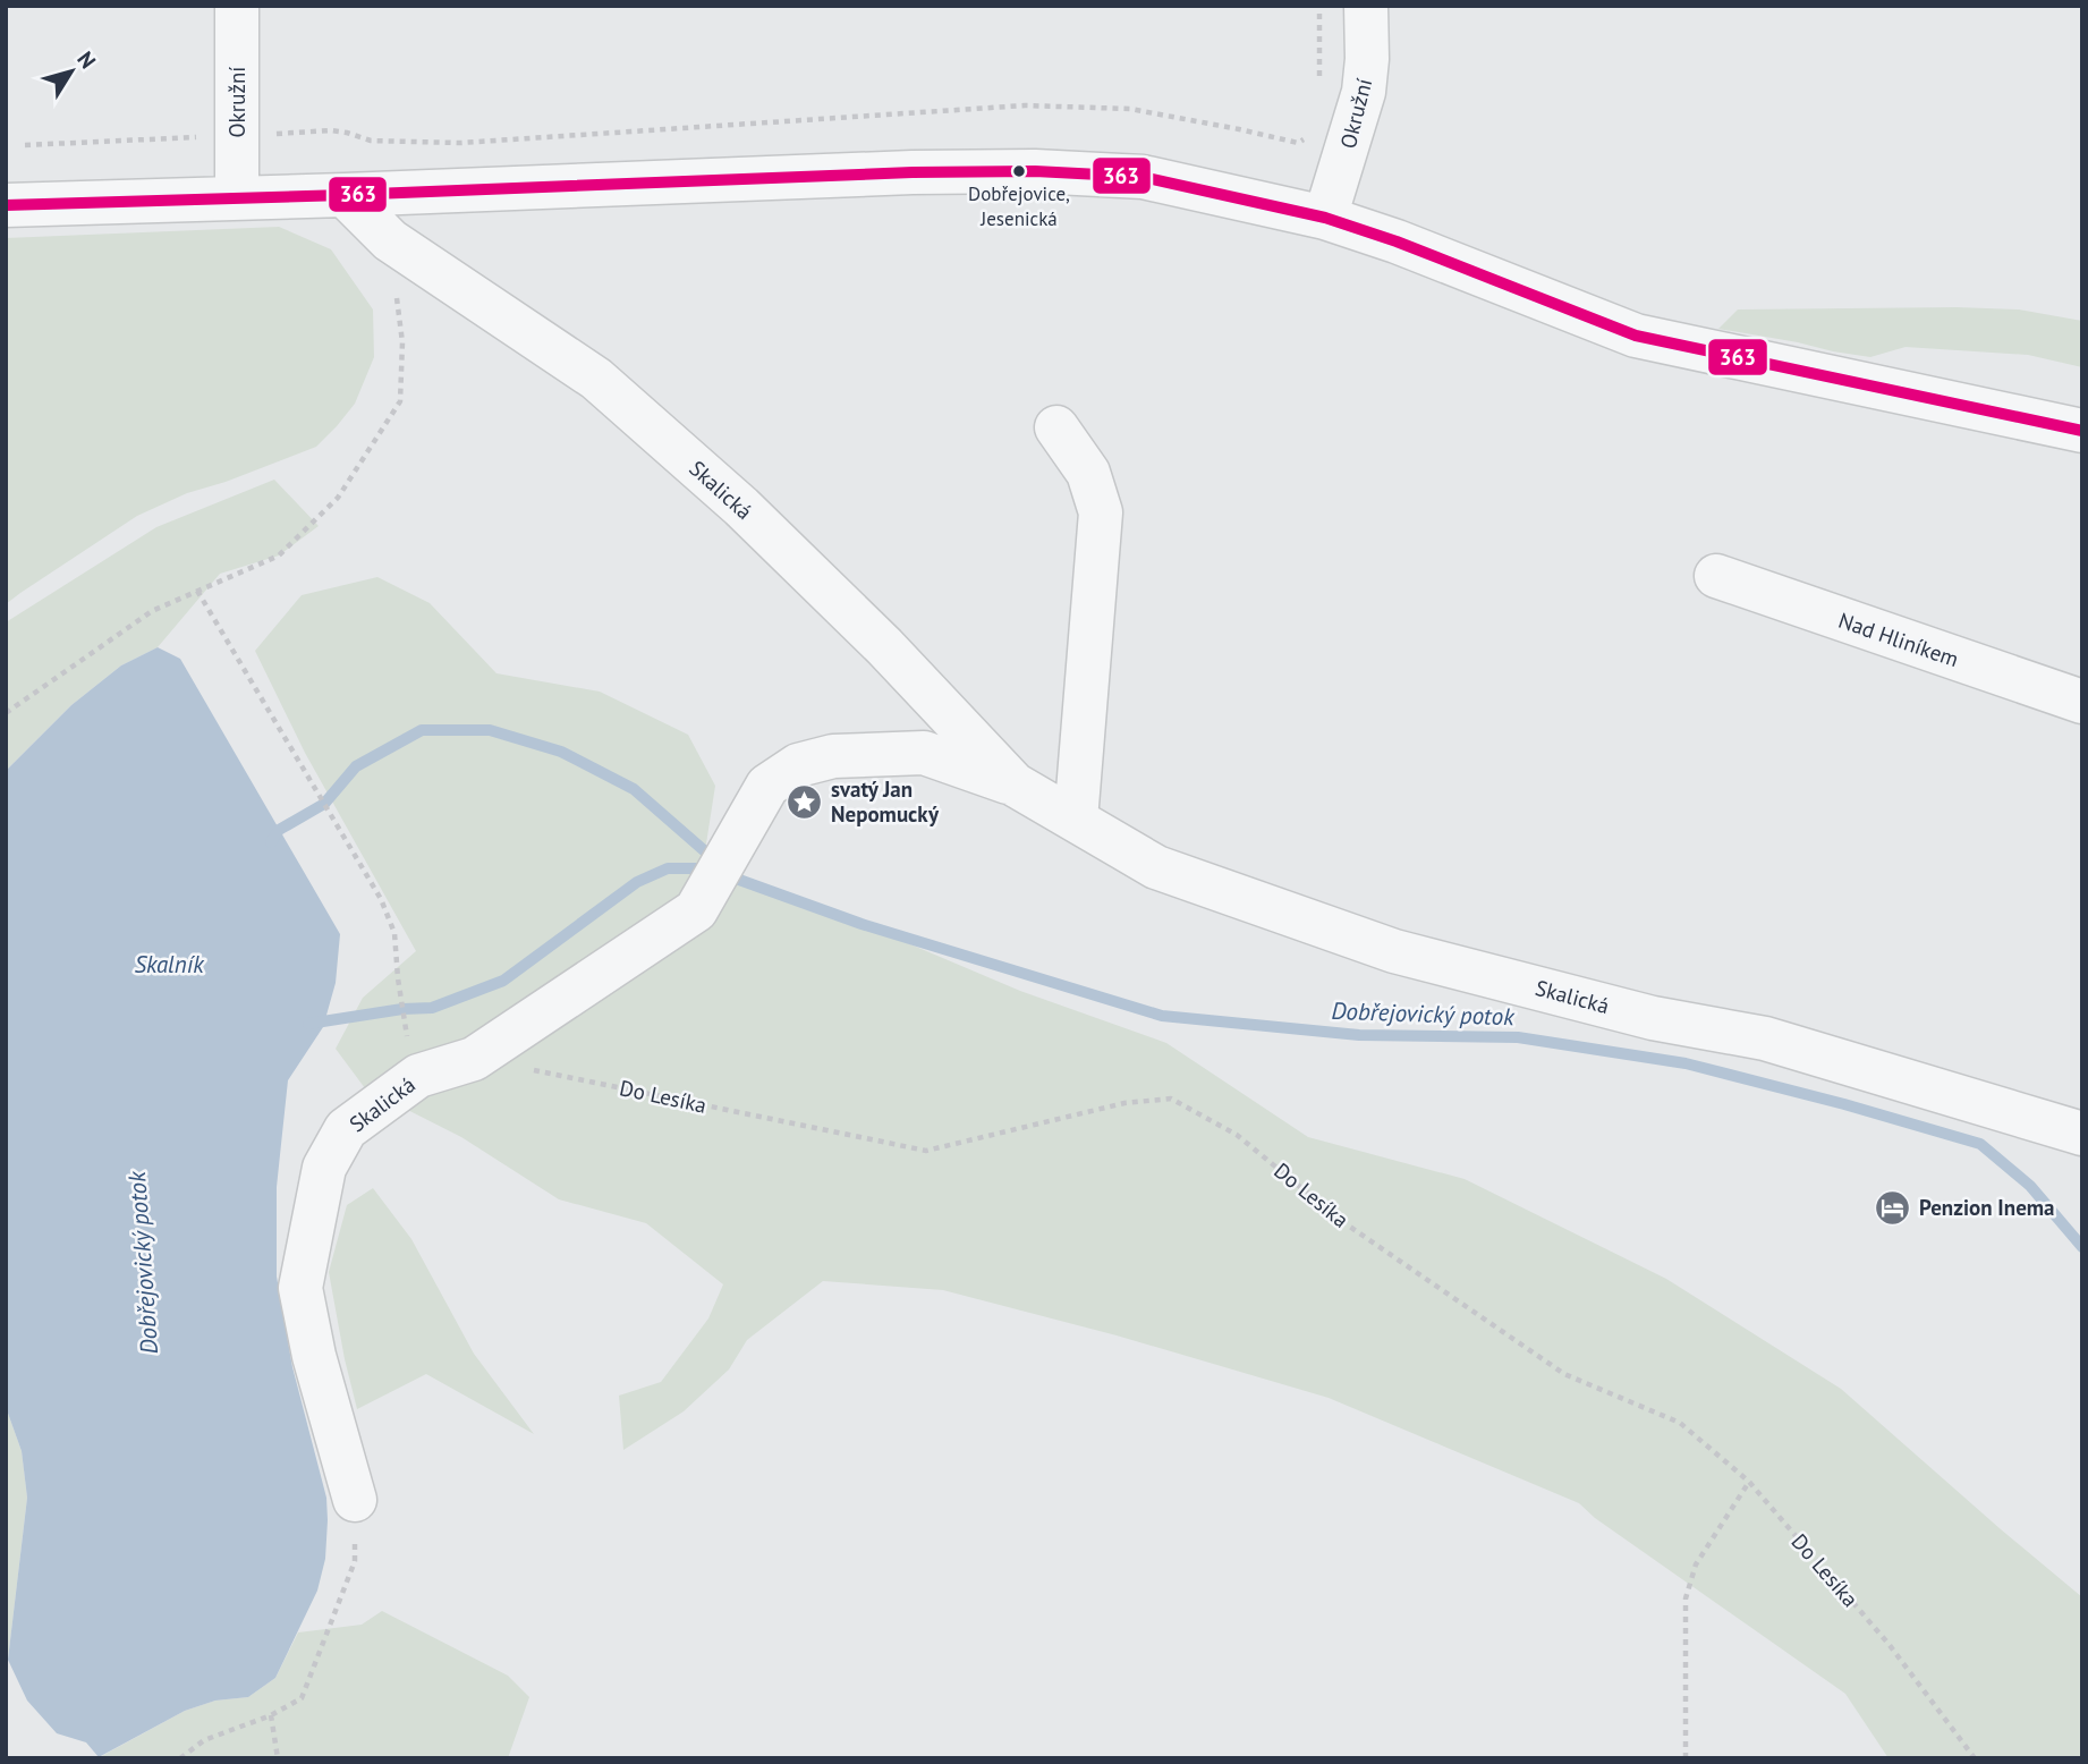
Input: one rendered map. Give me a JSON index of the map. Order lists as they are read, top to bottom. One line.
{"streets":{"street":["Okružní","Skalická","Nad Hliníkem"],"path":["Do Lesíka"]},"crossings":[["Skalická","Do Lesíka"]],"water":["Skalník","Dobřejovický potok"],"places":{"other":["Dobřejovice, Jesenická"],"place":["svatý Jan Nepomucký"],"hotel":["Penzion Inema"]},"lines":["transit line 363"],"north":"top right"}
